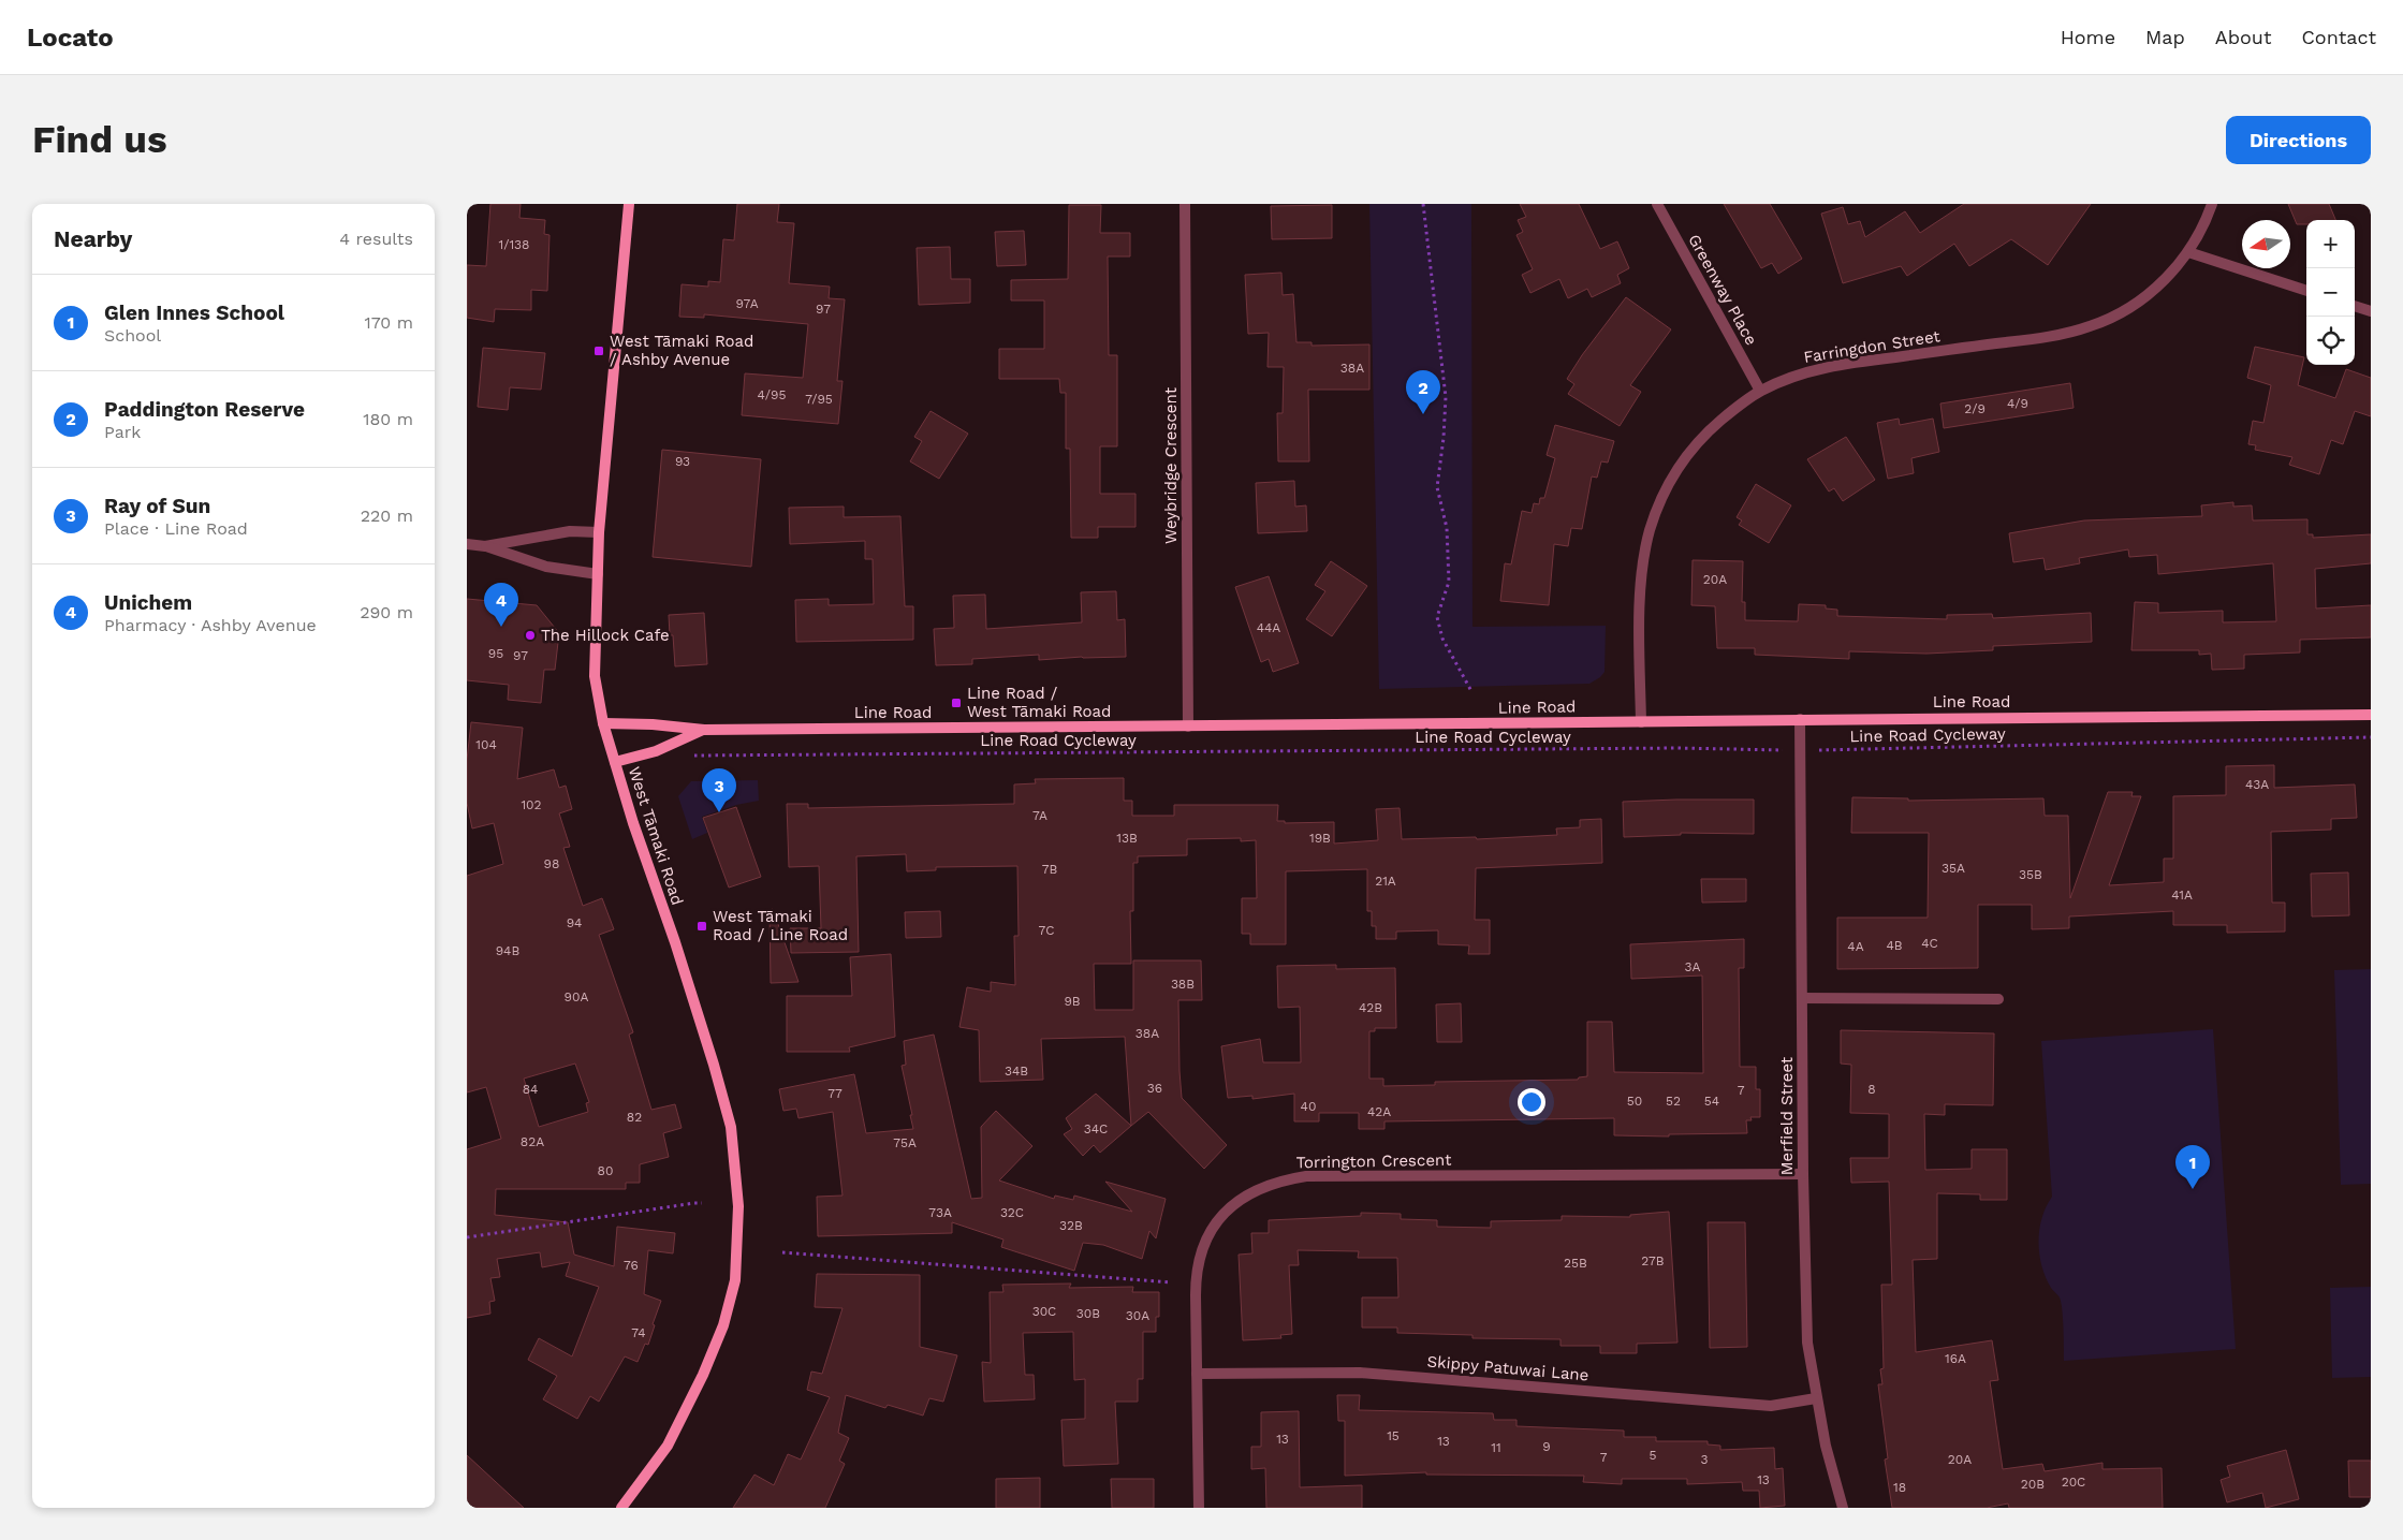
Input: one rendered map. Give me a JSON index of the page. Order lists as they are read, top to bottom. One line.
{"streets":{"main road":["Line Road","West Tāmaki Road"],"street":["Greenway Place","Farringdon Street","Weybridge Crescent","Merfield Street","Torrington Crescent","Skippy Patuwai Lane"],"path":["Line Road Cycleway"]},"crossings":[["Greenway Place","Farringdon Street"],["Farringdon Street","Line Road"],["Weybridge Crescent","Line Road"],["Line Road","West Tāmaki Road"],["Line Road","Merfield Street"],["Line Road Cycleway","Merfield Street"],["Merfield Street","Torrington Crescent"],["Merfield Street","Skippy Patuwai Lane"],["Torrington Crescent","Skippy Patuwai Lane"]],"places":{"transit":["West Tāmaki Road / Ashby Avenue","Line Road / West Tāmaki Road","West Tāmaki Road / Line Road"],"other":["The Hillock Cafe"]},"house_numbers":["1/138","97A","97","38A","4/95","7/95","4/9","2/9","93","20A","44A","95","97","104","43A","102","7A","13B","19B","98","35A","7B","35B","21A","41A","94","7C","4C","4B","4A","94B","3A","38B","90A","9B","42B","38A","34B","36","84","8","7","77","50","52","54","40","42A","82","34C","82A","75A","80","73A","32C","32B","27B","25B","76","30C","30B","30A","74","16A","15","13","13","9","11","5","7","3","20A","13","20C","20B","18"],"north":"left","page":{"header":"Locato","nav":["Home","Map","About","Contact"],"buttons":"Directions","title":"Find us","heading":["Nearby","4 results"],"map_buttons":["+","−"],"list":[{"mark":"1","name":"Glen Innes School","note":"School","value":"170 m"},{"mark":"2","name":"Paddington Reserve","note":"Park","value":"180 m"},{"mark":"3","name":"Ray of Sun","note":"Place · Line Road","value":"220 m"},{"mark":"4","name":"Unichem","note":"Pharmacy · Ashby Avenue","value":"290 m"}],"pins":["2","4","3","1"]}}
